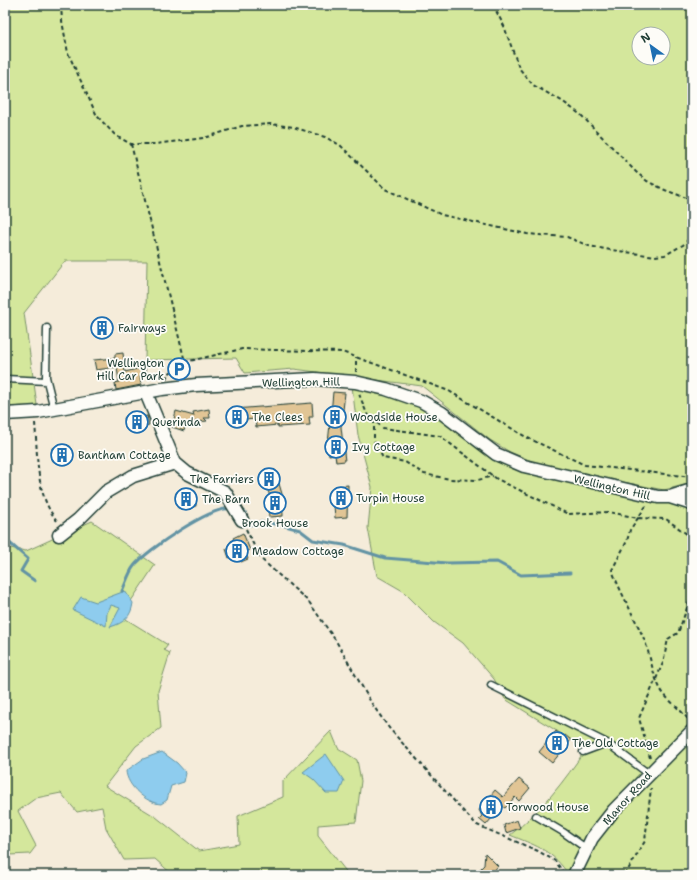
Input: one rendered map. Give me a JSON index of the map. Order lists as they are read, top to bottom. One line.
{"streets":{"street":["Wellington Hill","Manor Road"]},"places":{"building":["Fairways","The Clees","Woodside House","Querinda","Ivy Cottage","Bantham Cottage","The Farriers","Turpin House","The Barn","Brook House","Meadow Cottage","The Old Cottage","Torwood House"],"parking":["Wellington Hill Car Park"]},"north":"top left"}
